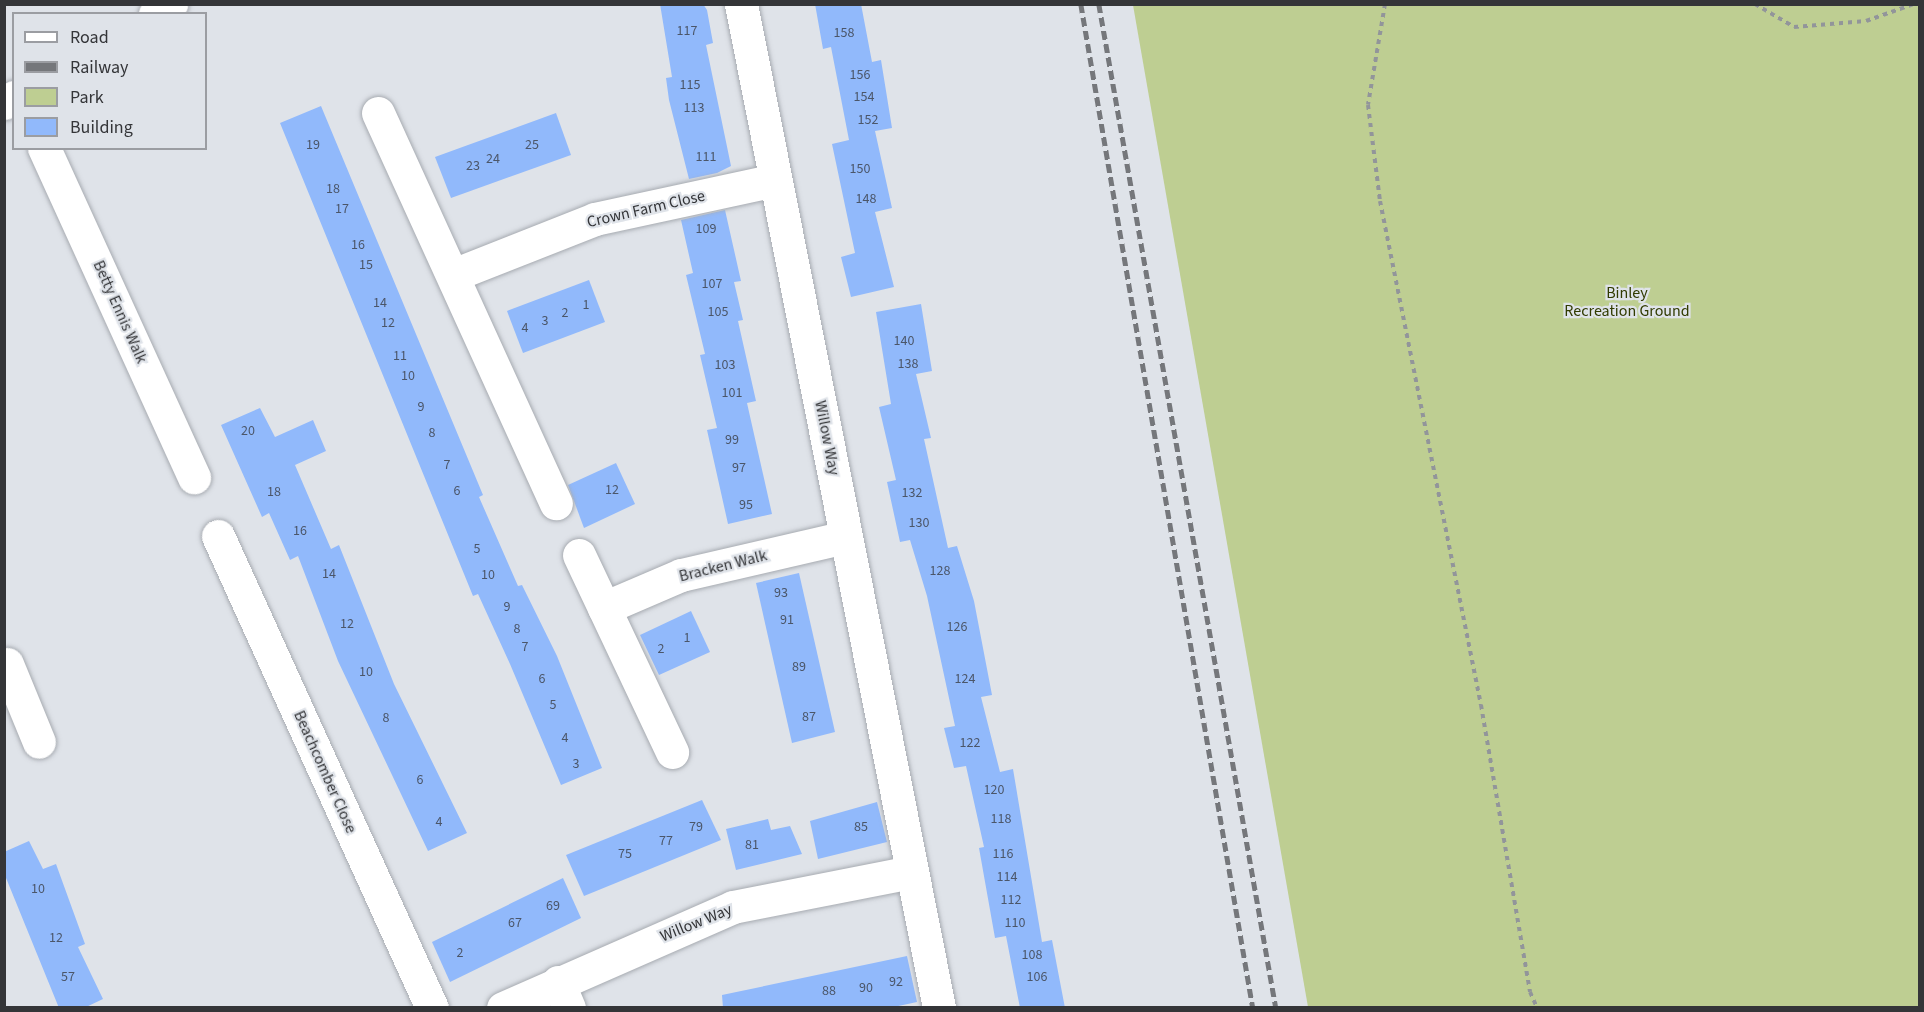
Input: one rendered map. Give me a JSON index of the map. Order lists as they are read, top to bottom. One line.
{"streets":{"street":["Crown Farm Close","Betty Ennis Walk","Willow Way","Bracken Walk","Beachcomber Close"]},"crossings":[["Crown Farm Close","Willow Way"],["Willow Way","Bracken Walk"]],"parks":["Binley Recreation Ground"],"house_numbers":["117","158","156","115","154","113","152","19","25","111","24","23","150","18","148","17","109","16","15","107","14","1","105","2","3","12","4","140","11","138","103","10","101","9","20","8","99","7","97","12","6","18","132","95","130","16","5","128","14","10","93","9","91","12","126","8","1","7","2","89","10","6","124","5","87","8","4","122","3","6","120","118","4","79","85","77","81","75","116","114","10","112","69","67","110","12","2","108","57","106","92","90","88"],"legend":["Road","Railway","Park","Building"]}
